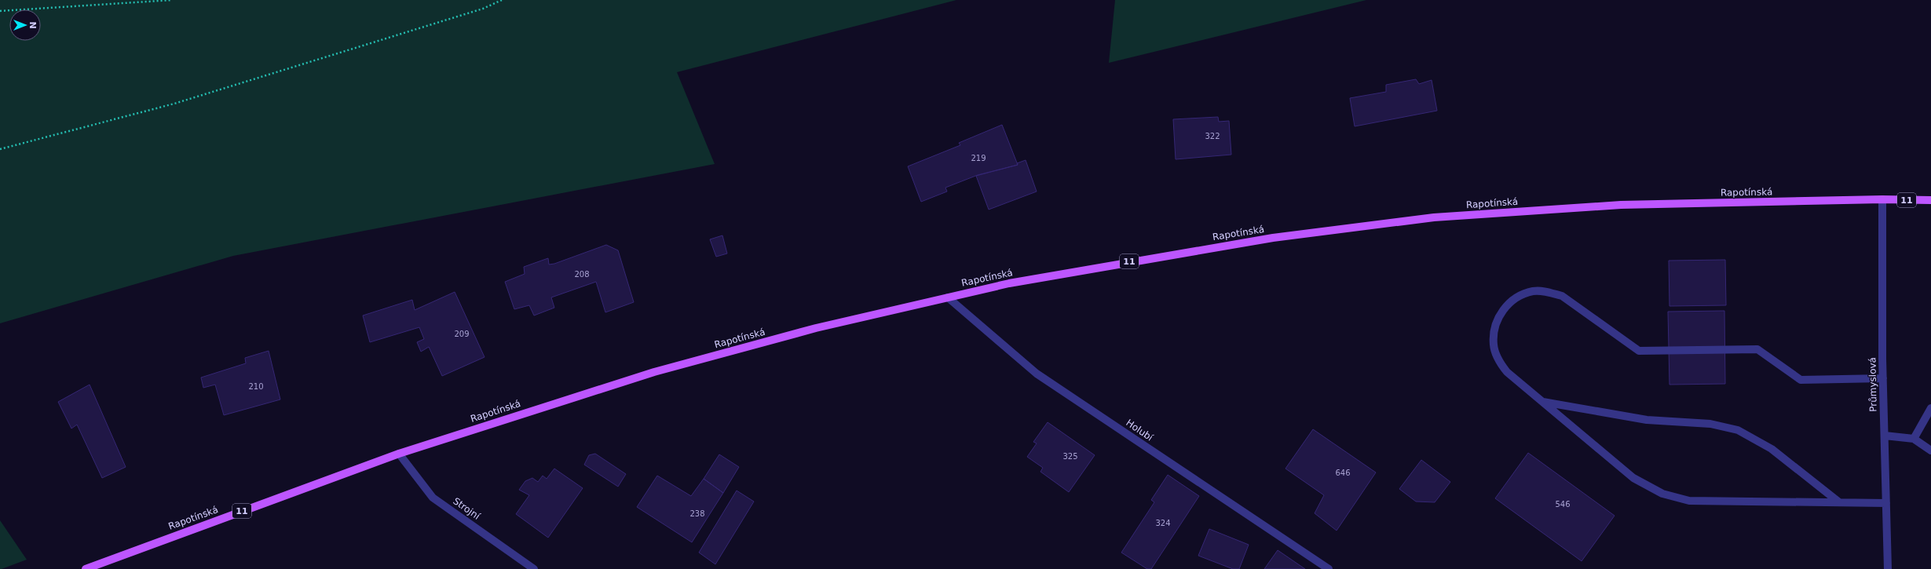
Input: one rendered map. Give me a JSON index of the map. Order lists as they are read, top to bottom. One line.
{"streets":{"main road":["Rapotínská","11"],"street":["Průmyslová","Holubí","Strojní"]},"crossings":[["Rapotínská","Průmyslová"],["Rapotínská","Holubí"],["Rapotínská","Strojní"]],"house_numbers":["322","219","208","209","210","325","646","546","238","324"],"north":"right"}
